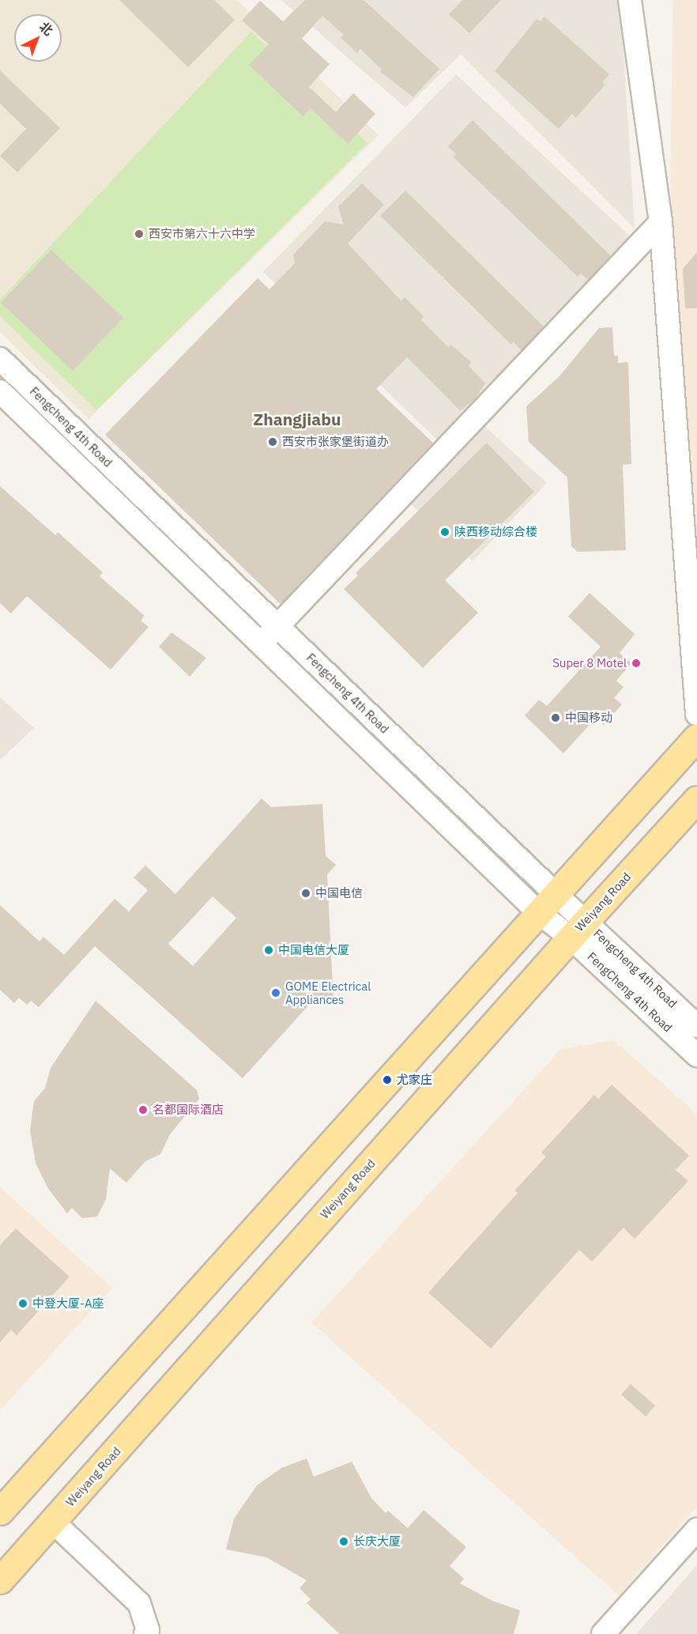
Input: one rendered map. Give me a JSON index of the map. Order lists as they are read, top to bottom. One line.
{"streets":{"main road":["Weiyang Road"],"street":["Fengcheng 4th Road","FengCheng 4th Road"]},"crossings":[["Fengcheng 4th Road","Weiyang Road"],["Fengcheng 4th Road","FengCheng 4th Road"],["Weiyang Road","FengCheng 4th Road"]],"districts":["Zhangjiabu"],"places":["西安市第六十六中学","西安市张家堡街道办","陕西移动综合楼","Super 8 Motel","中国移动","中国电信","中国电信大厦","GOME Electrical Appliances","尤家庄","名都国际酒店","中登大厦-A座","长庆大厦"],"north":"top right"}
